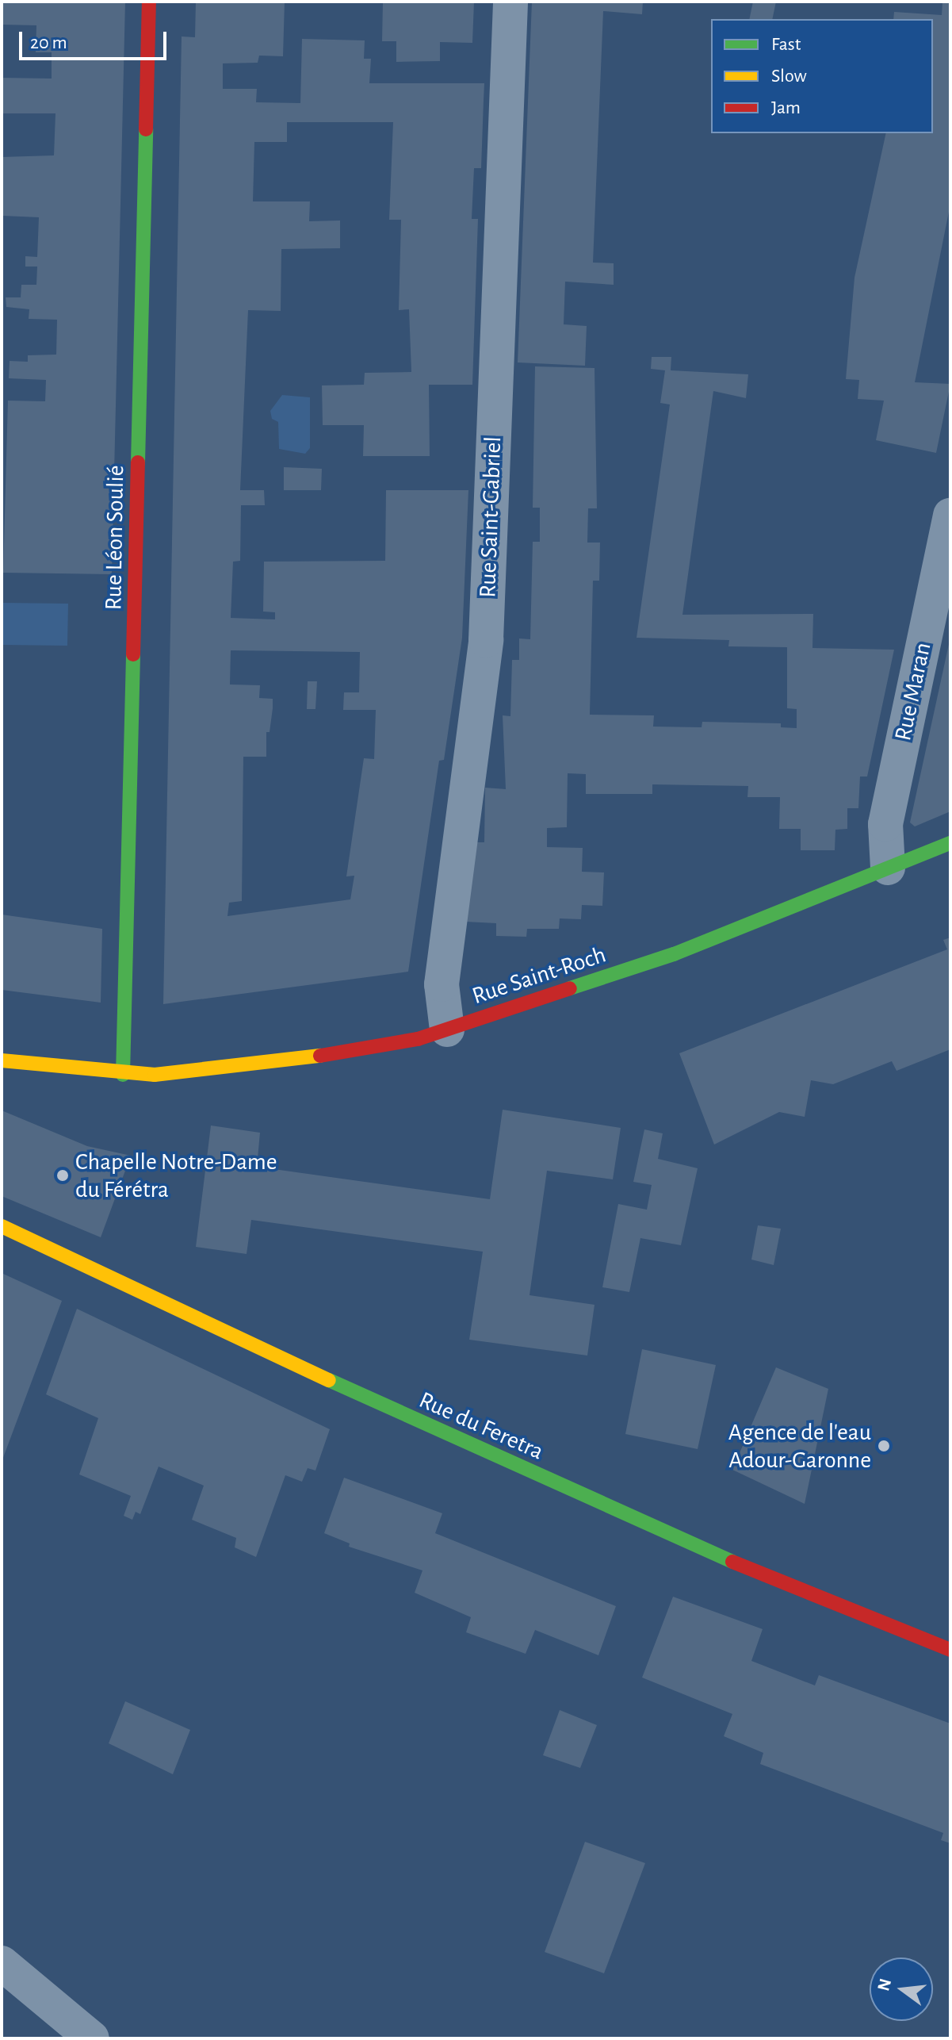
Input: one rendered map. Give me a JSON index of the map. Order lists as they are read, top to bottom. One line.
{"streets":{"street":["Rue Saint-Gabriel","Rue Léon Soulié","Rue Maran","Rue Saint-Roch","Rue du Feretra"]},"crossings":[["Rue Saint-Gabriel","Rue Saint-Roch"],["Rue Léon Soulié","Rue Saint-Roch"],["Rue Maran","Rue Saint-Roch"]],"places":["Chapelle Notre-Dame du Férétra","Agence de l'eau Adour-Garonne"],"legend":["Fast","Slow","Jam"],"scale_bar":"20 m","north":"left"}
